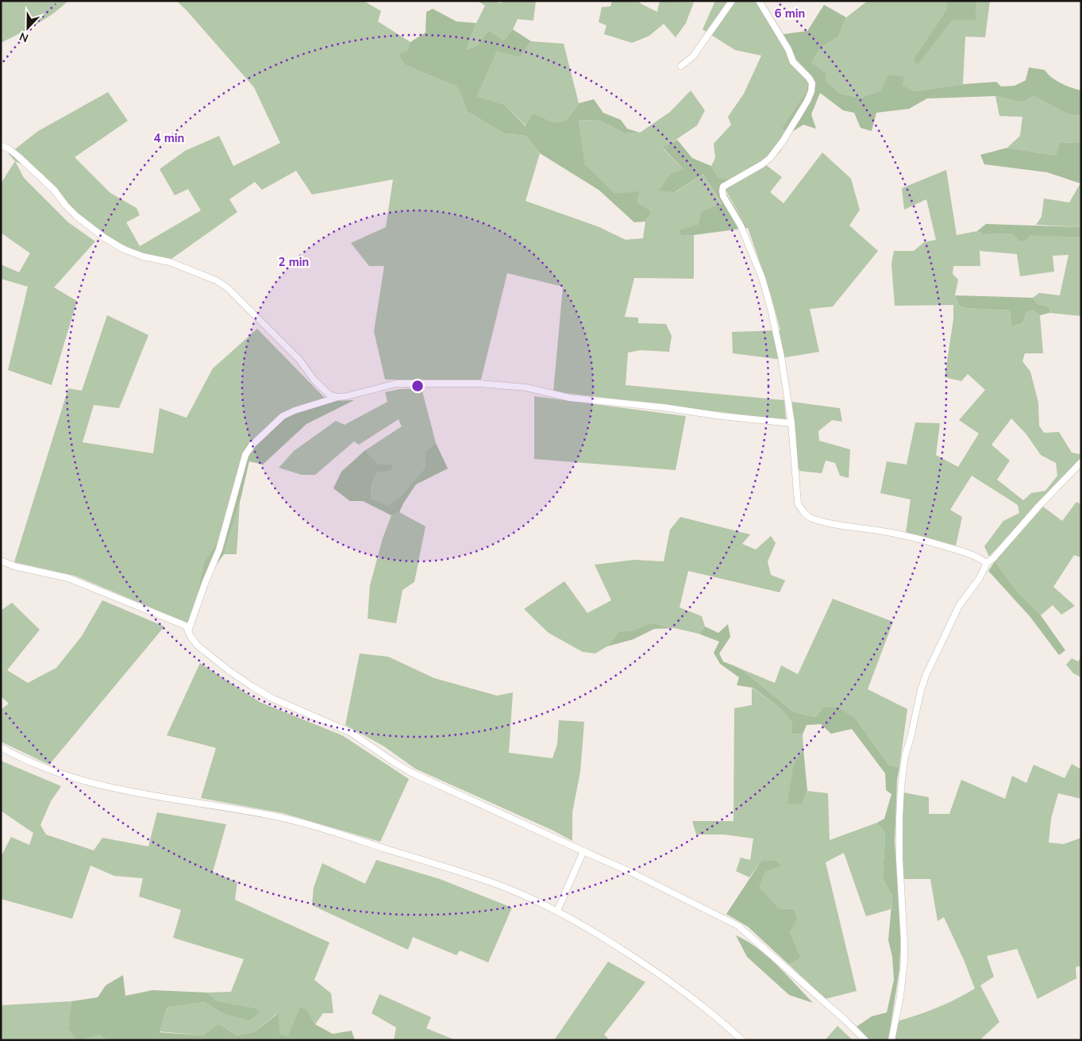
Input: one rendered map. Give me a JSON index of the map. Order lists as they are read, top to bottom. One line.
{"north":"bottom","rings":["6 min","4 min","2 min"]}
